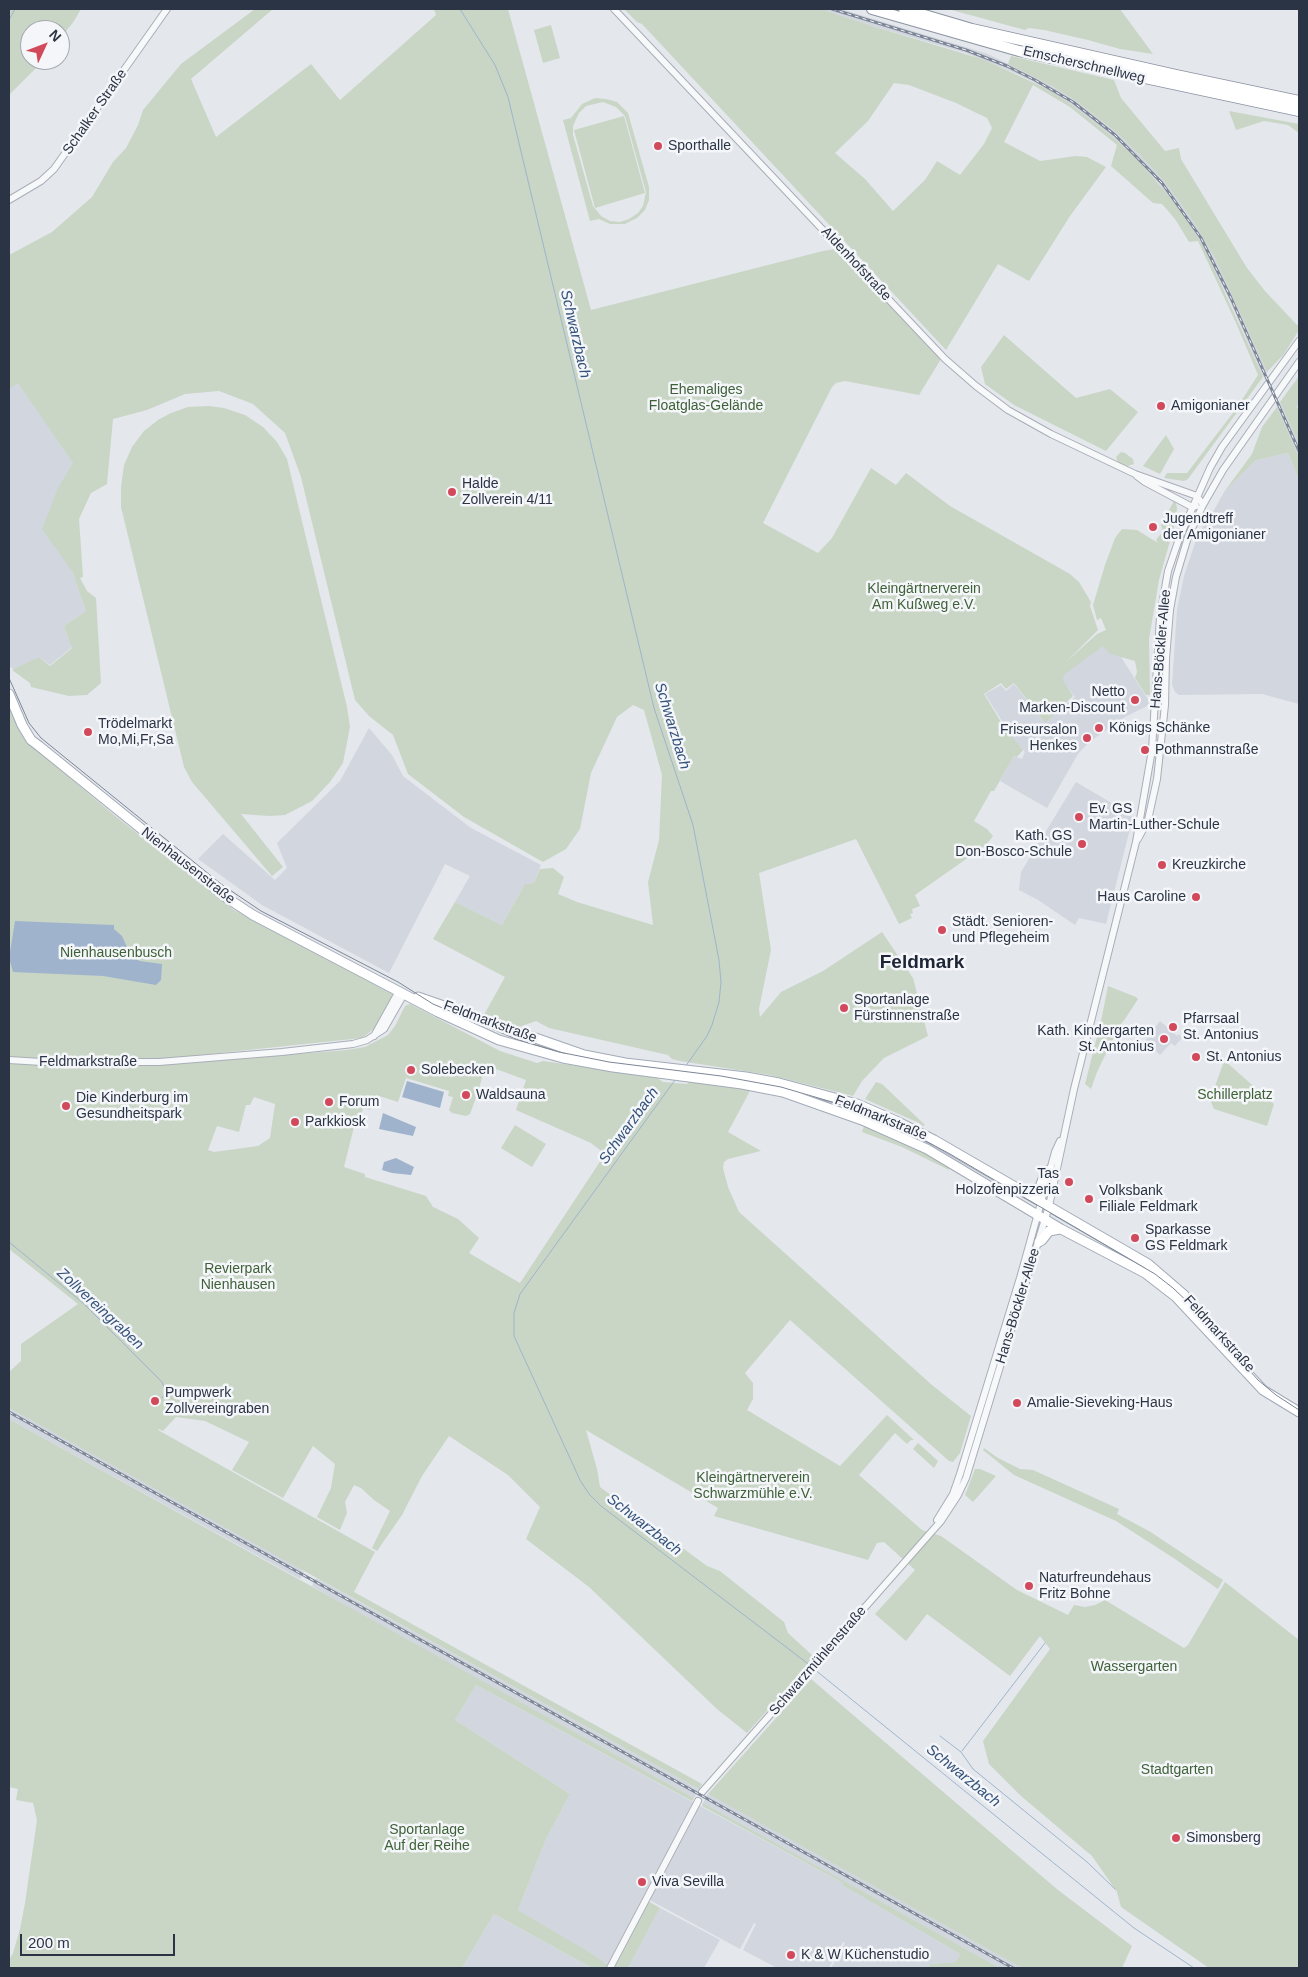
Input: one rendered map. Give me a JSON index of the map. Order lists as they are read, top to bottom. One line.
{"streets":{"highway":["Emscherschnellweg"],"main road":["Nienhausenstraße","Feldmarkstraße"],"street":["Schalker Straße","Aldenhofstraße","Hans-Böckler-Allee","Schwarzmühlenstraße"]},"crossings":[["Aldenhofstraße","Hans-Böckler-Allee"],["Hans-Böckler-Allee","Feldmarkstraße"],["Hans-Böckler-Allee","Schwarzmühlenstraße"],["Nienhausenstraße","Feldmarkstraße"]],"districts":["Feldmark"],"water":["Schwarzbach","Zollvereingraben"],"parks":["Ehemaliges Floatglas-Gelände","Kleingärtnerverein Am Kußweg e.V.","Nienhausenbusch","Schillerplatz","Revierpark Nienhausen","Kleingärtnerverein Schwarzmühle e.V.","Wassergarten","Stadtgarten","Sportanlage Auf der Reihe"],"places":["Sporthalle","Amigonianer","Halde Zollverein 4/11","Jugendtreff der Amigonianer","Netto Marken-Discount","Königs Schänke","Trödelmarkt Mo,Mi,Fr,Sa","Friseursalon Henkes","Pothmannstraße","Ev. GS Martin-Luther-Schule","Kath. GS Don-Bosco-Schule","Kreuzkirche","Haus Caroline","Städt. Senioren- und Pflegeheim","Sportanlage Fürstinnenstraße","Pfarrsaal St. Antonius","Kath. Kindergarten St. Antonius","St. Antonius","Solebecken","Waldsauna","Forum","Die Kinderburg im Gesundheitspark","Parkkiosk","Tas Holzofenpizzeria","Volksbank Filiale Feldmark","Sparkasse GS Feldmark","Pumpwerk Zollvereingraben","Amalie-Sieveking-Haus","Naturfreundehaus Fritz Bohne","Simonsberg","Viva Sevilla","K & W Küchenstudio"],"scale_bar":"200 m","north":"top right"}
